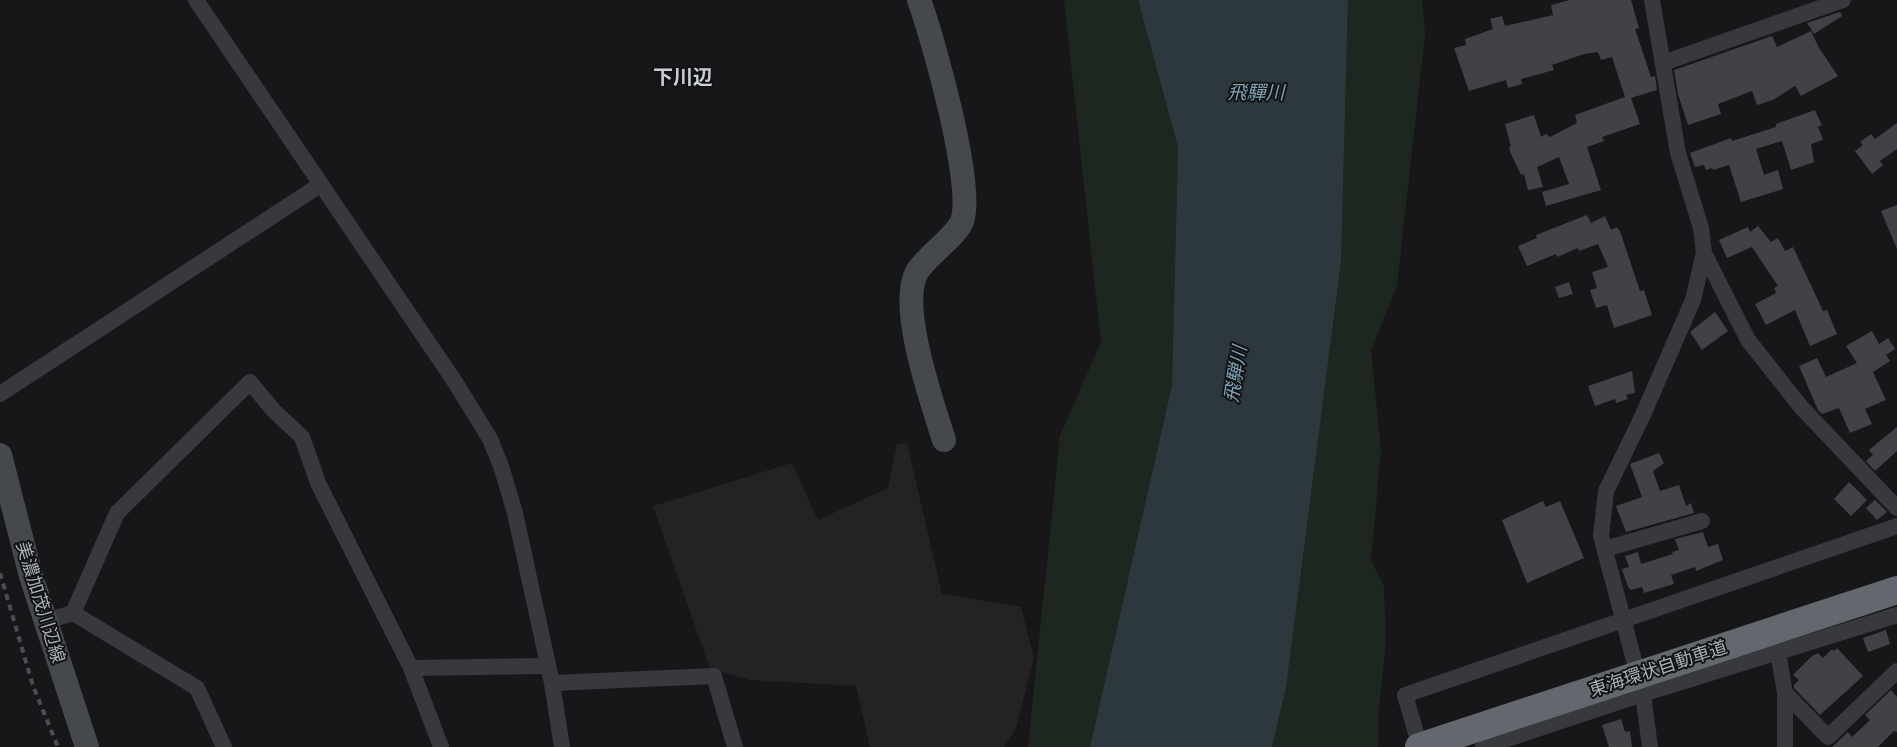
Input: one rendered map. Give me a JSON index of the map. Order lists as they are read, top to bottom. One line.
{"streets":{"highway":["東海環状自動車道"],"street":["美濃加茂川辺線"]},"districts":["下川辺"],"water":["飛驒川","飛騨川"]}
